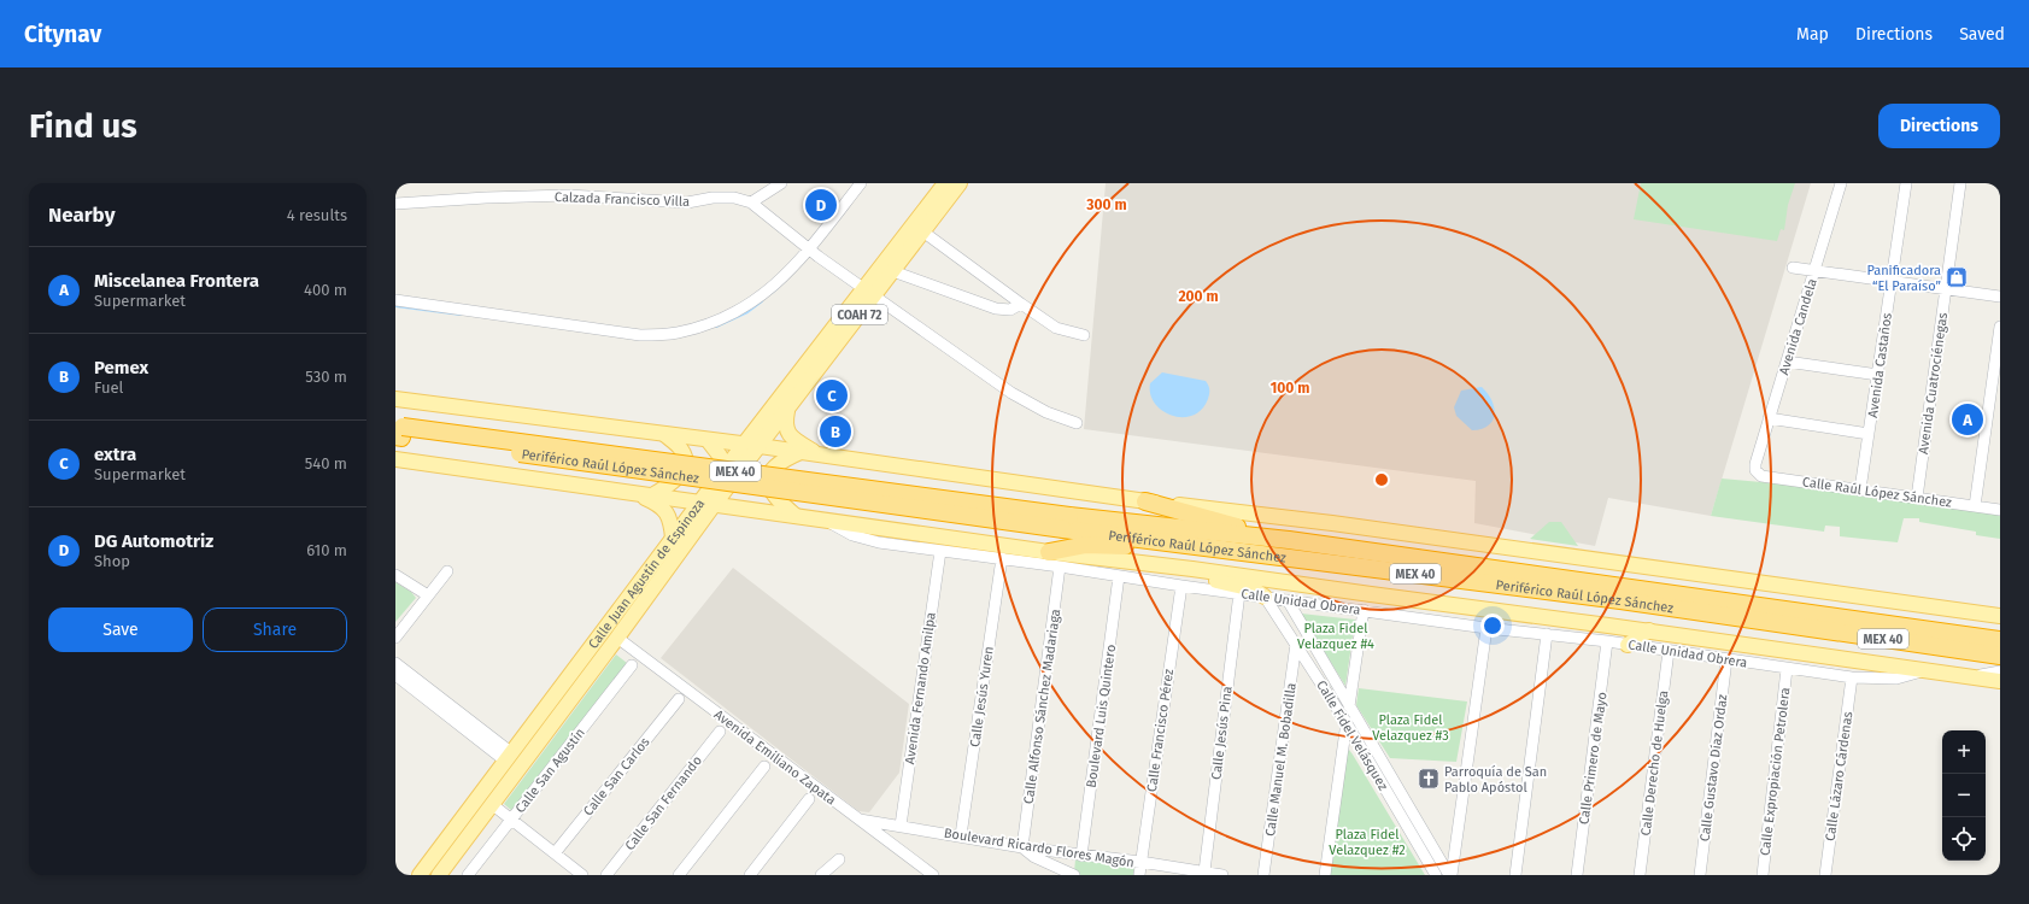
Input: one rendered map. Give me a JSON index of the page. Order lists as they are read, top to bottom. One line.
{"streets":{"highway":["Periférico Raúl López Sánchez","MEX 40"],"main road":["COAH 72","Calle Juan Agustín de Espinoza"],"street":["Calzada Francisco Villa","Avenida Candela","Avenida Castaños","Avenida Cuatrociénegas","Calle Raúl López Sánchez","Calle Unidad Obrera","Avenida Fernando Amilpa","Calle Jesús Yuren","Calle Alfonso Sánchez Madariaga","Boulevard Luis Quintero","Calle Francisco Pérez","Calle Jesús Pina","Calle Fidel Velásquez","Avenida Emiliano Zapata","Calle Primero de Mayo","Calle Manuel M. Bobadilla","Calle Derecho de Huelga","Calle Gustavo Díaz Ordaz","Calle San Agustín","Calle Expropiación Petrolera","Calle San Carlos","Calle Lázaro Cárdenas","Calle San Fernando","Boulevard Ricardo Flores Magón"]},"crossings":[["Calzada Francisco Villa","Calle Juan Agustín de Espinoza"],["Avenida Candela","Calle Raúl López Sánchez"],["Avenida Castaños","Calle Raúl López Sánchez"],["Avenida Cuatrociénegas","Calle Raúl López Sánchez"],["Periférico Raúl López Sánchez","Calle Juan Agustín de Espinoza"],["Periférico Raúl López Sánchez","Calle Unidad Obrera"],["Calle Juan Agustín de Espinoza","Avenida Emiliano Zapata"],["Calle Unidad Obrera","Avenida Fernando Amilpa"],["Calle Unidad Obrera","Calle Jesús Yuren"],["Calle Unidad Obrera","Calle Alfonso Sánchez Madariaga"],["Calle Unidad Obrera","Boulevard Luis Quintero"],["Calle Unidad Obrera","Calle Francisco Pérez"],["Calle Unidad Obrera","Calle Jesús Pina"],["Calle Unidad Obrera","Calle Fidel Velásquez"],["Calle Unidad Obrera","Calle Primero de Mayo"],["Calle Unidad Obrera","Calle Derecho de Huelga"],["Calle Unidad Obrera","Calle Gustavo Díaz Ordaz"],["Calle Unidad Obrera","Calle Expropiación Petrolera"],["Calle Unidad Obrera","Calle Lázaro Cárdenas"],["Avenida Fernando Amilpa","Boulevard Ricardo Flores Magón"],["Calle Jesús Yuren","Boulevard Ricardo Flores Magón"],["Calle Alfonso Sánchez Madariaga","Boulevard Ricardo Flores Magón"],["Boulevard Luis Quintero","Boulevard Ricardo Flores Magón"],["Calle Francisco Pérez","Boulevard Ricardo Flores Magón"],["Calle Jesús Pina","Boulevard Ricardo Flores Magón"],["Calle Fidel Velásquez","Calle Manuel M. Bobadilla"],["Avenida Emiliano Zapata","Boulevard Ricardo Flores Magón"]],"parks":["Plaza Fidel Velazquez #4","Plaza Fidel Velazquez #3","Plaza Fidel Velazquez #2"],"places":{"shop":["Panificadora “El Paraíso”"],"church":["Parroquía de San Pablo Apóstol"]},"page":{"header":"Citynav","nav":["Map","Directions","Saved"],"buttons":["Directions",["Save","Share"]],"title":"Find us","heading":["Nearby","4 results"],"pins":["D","C","A","B"],"list":[{"mark":"A","name":"Miscelanea Frontera","note":"Supermarket","value":"400 m"},{"mark":"B","name":"Pemex","note":"Fuel","value":"530 m"},{"mark":"C","name":"extra","note":"Supermarket","value":"540 m"},{"mark":"D","name":"DG Automotriz","note":"Shop","value":"610 m"}],"map_buttons":["+","−"]},"rings":["300 m","200 m","100 m"]}
